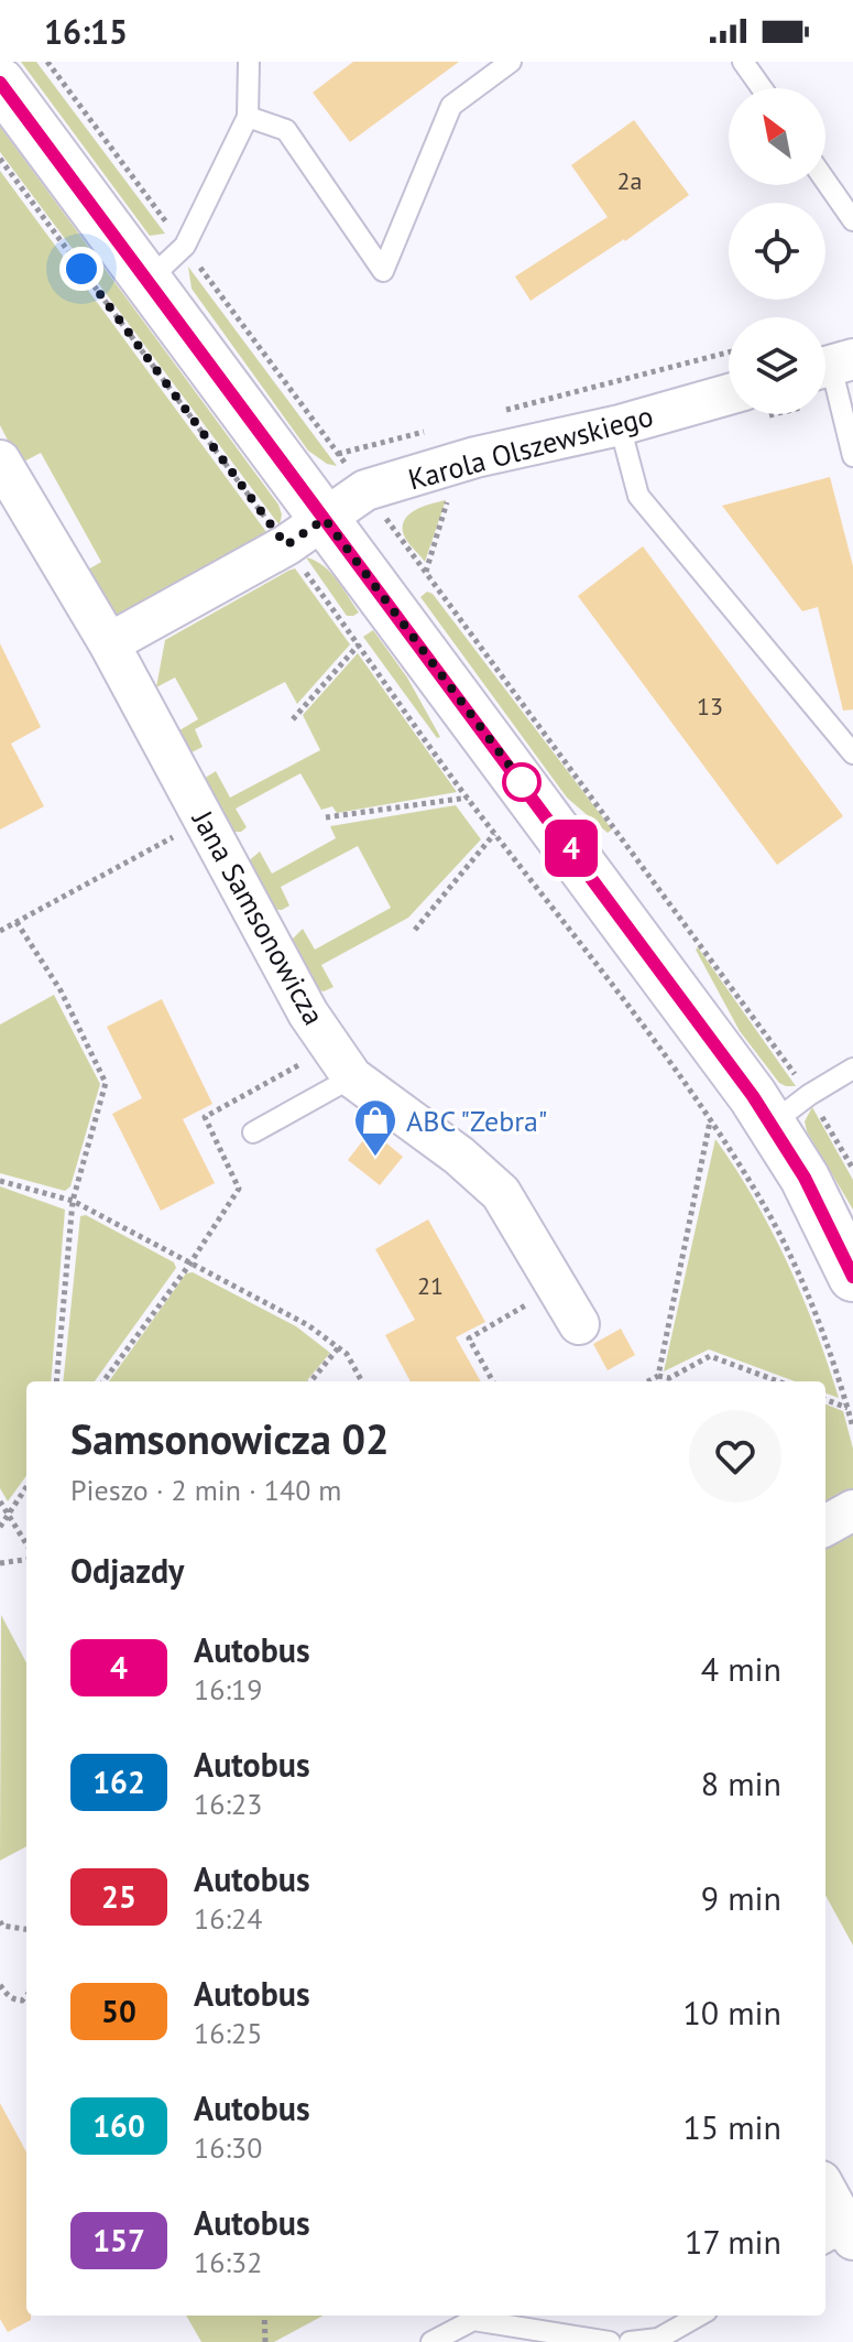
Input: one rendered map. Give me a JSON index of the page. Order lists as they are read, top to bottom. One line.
{"streets":{"street":["Karola Olszewskiego","Jana Samsonowicza"]},"crossings":[["Karola Olszewskiego","Jana Samsonowicza"]],"places":{"shop":["ABC \"Zebra\""]},"lines":["bus line 4"],"house_numbers":["2a","13","21"],"north":"top left","page":{"status":"16:15","on_map":"4","heading":[["Samsonowicza 02","Pieszo · 2 min · 140 m"],"Odjazdy"],"list":[{"mark":"4","name":"Autobus","note":"16:19","value":"4 min"},{"mark":"162","name":"Autobus","note":"16:23","value":"8 min"},{"mark":"25","name":"Autobus","note":"16:24","value":"9 min"},{"mark":"50","name":"Autobus","note":"16:25","value":"10 min"},{"mark":"160","name":"Autobus","note":"16:30","value":"15 min"},{"mark":"157","name":"Autobus","note":"16:32","value":"17 min"}]}}
